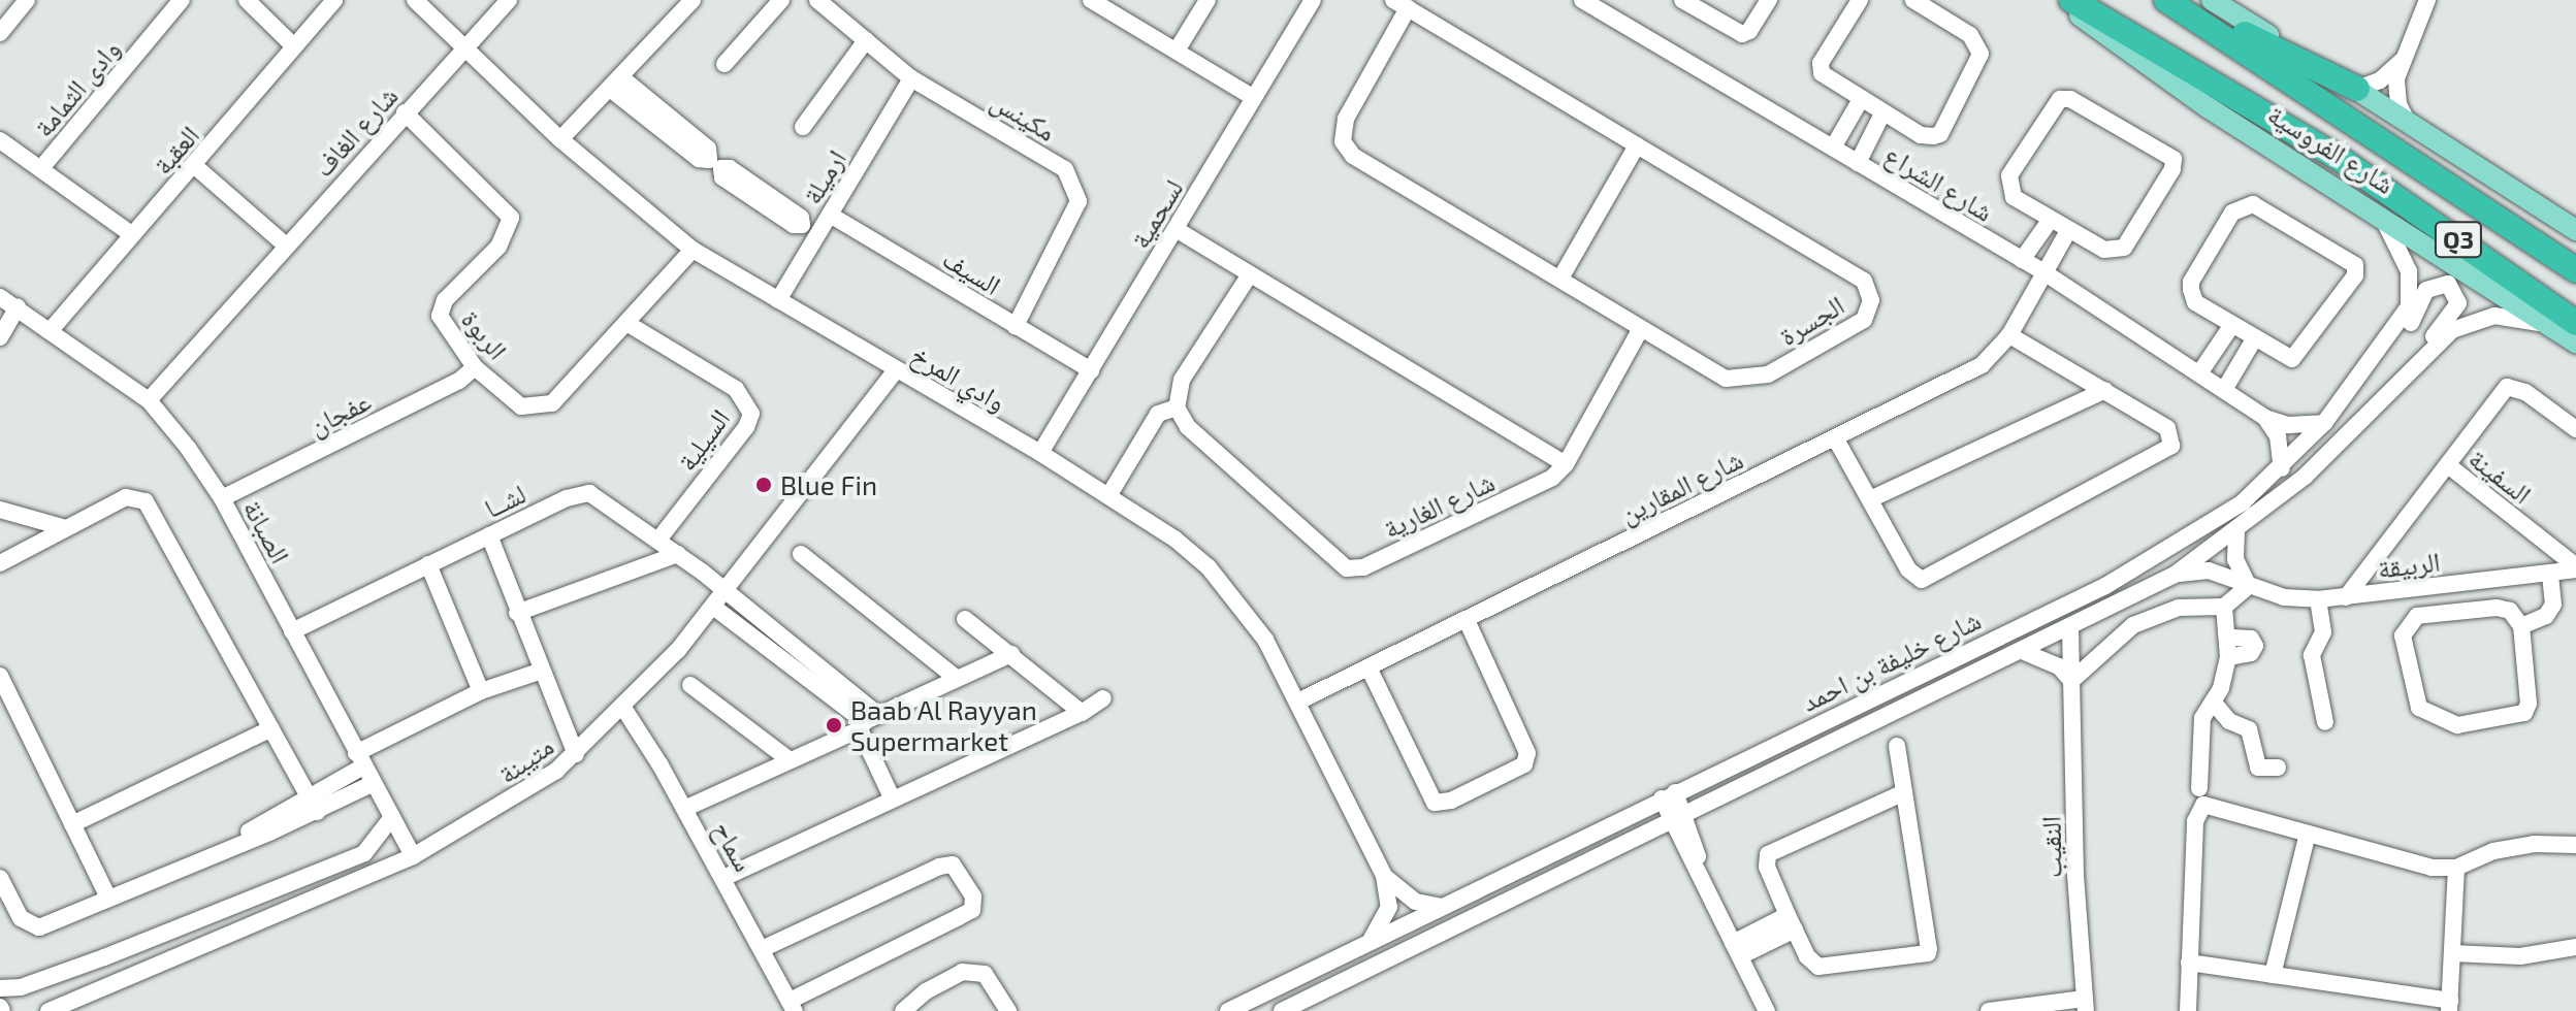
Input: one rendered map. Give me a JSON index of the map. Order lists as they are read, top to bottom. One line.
{"streets":{"highway":["شارع الفروسية","Q3"],"street":["وادى الثمامة","مكينس","شارع الغاف","العقبة","ارميلة","شارع الشراع","لسحمية","السيف","الجسرة","الربوة","وادي المرخ","عفجان","السيلية","السفينة","شارع المقارين","لشــا","شارع الغارية","الصبانة","الربيقة","شارع خليفة بن احمد","متيبنة","سماح","النقيب"]},"crossings":[["مكينس","ارميلة"],["مكينس","السيف"],["شارع الغاف","الربوة"],["شارع الغاف","وادي المرخ"],["شارع الغاف","الصبانة"],["شارع الفروسية","شارع خليفة بن احمد"],["العقبة","الصبانة"],["ارميلة","السيف"],["ارميلة","وادي المرخ"],["شارع الشراع","شارع المقارين"],["شارع الشراع","شارع خليفة بن احمد"],["لسحمية","السيف"],["لسحمية","وادي المرخ"],["الربوة","وادي المرخ"],["الربوة","عفجان"],["الربوة","السيلية"],["وادي المرخ","شارع المقارين"],["وادي المرخ","شارع خليفة بن احمد"],["وادي المرخ","متيبنة"],["عفجان","الصبانة"],["السيلية","لشــا"],["السفينة","الربيقة"],["لشــا","الصبانة"],["لشــا","متيبنة"],["الصبانة","متيبنة"],["الربيقة","شارع خليفة بن احمد"],["شارع خليفة بن احمد","النقيب"],["متيبنة","سماح"]],"places":["Blue Fin","Baab Al Rayyan Supermarket"]}
